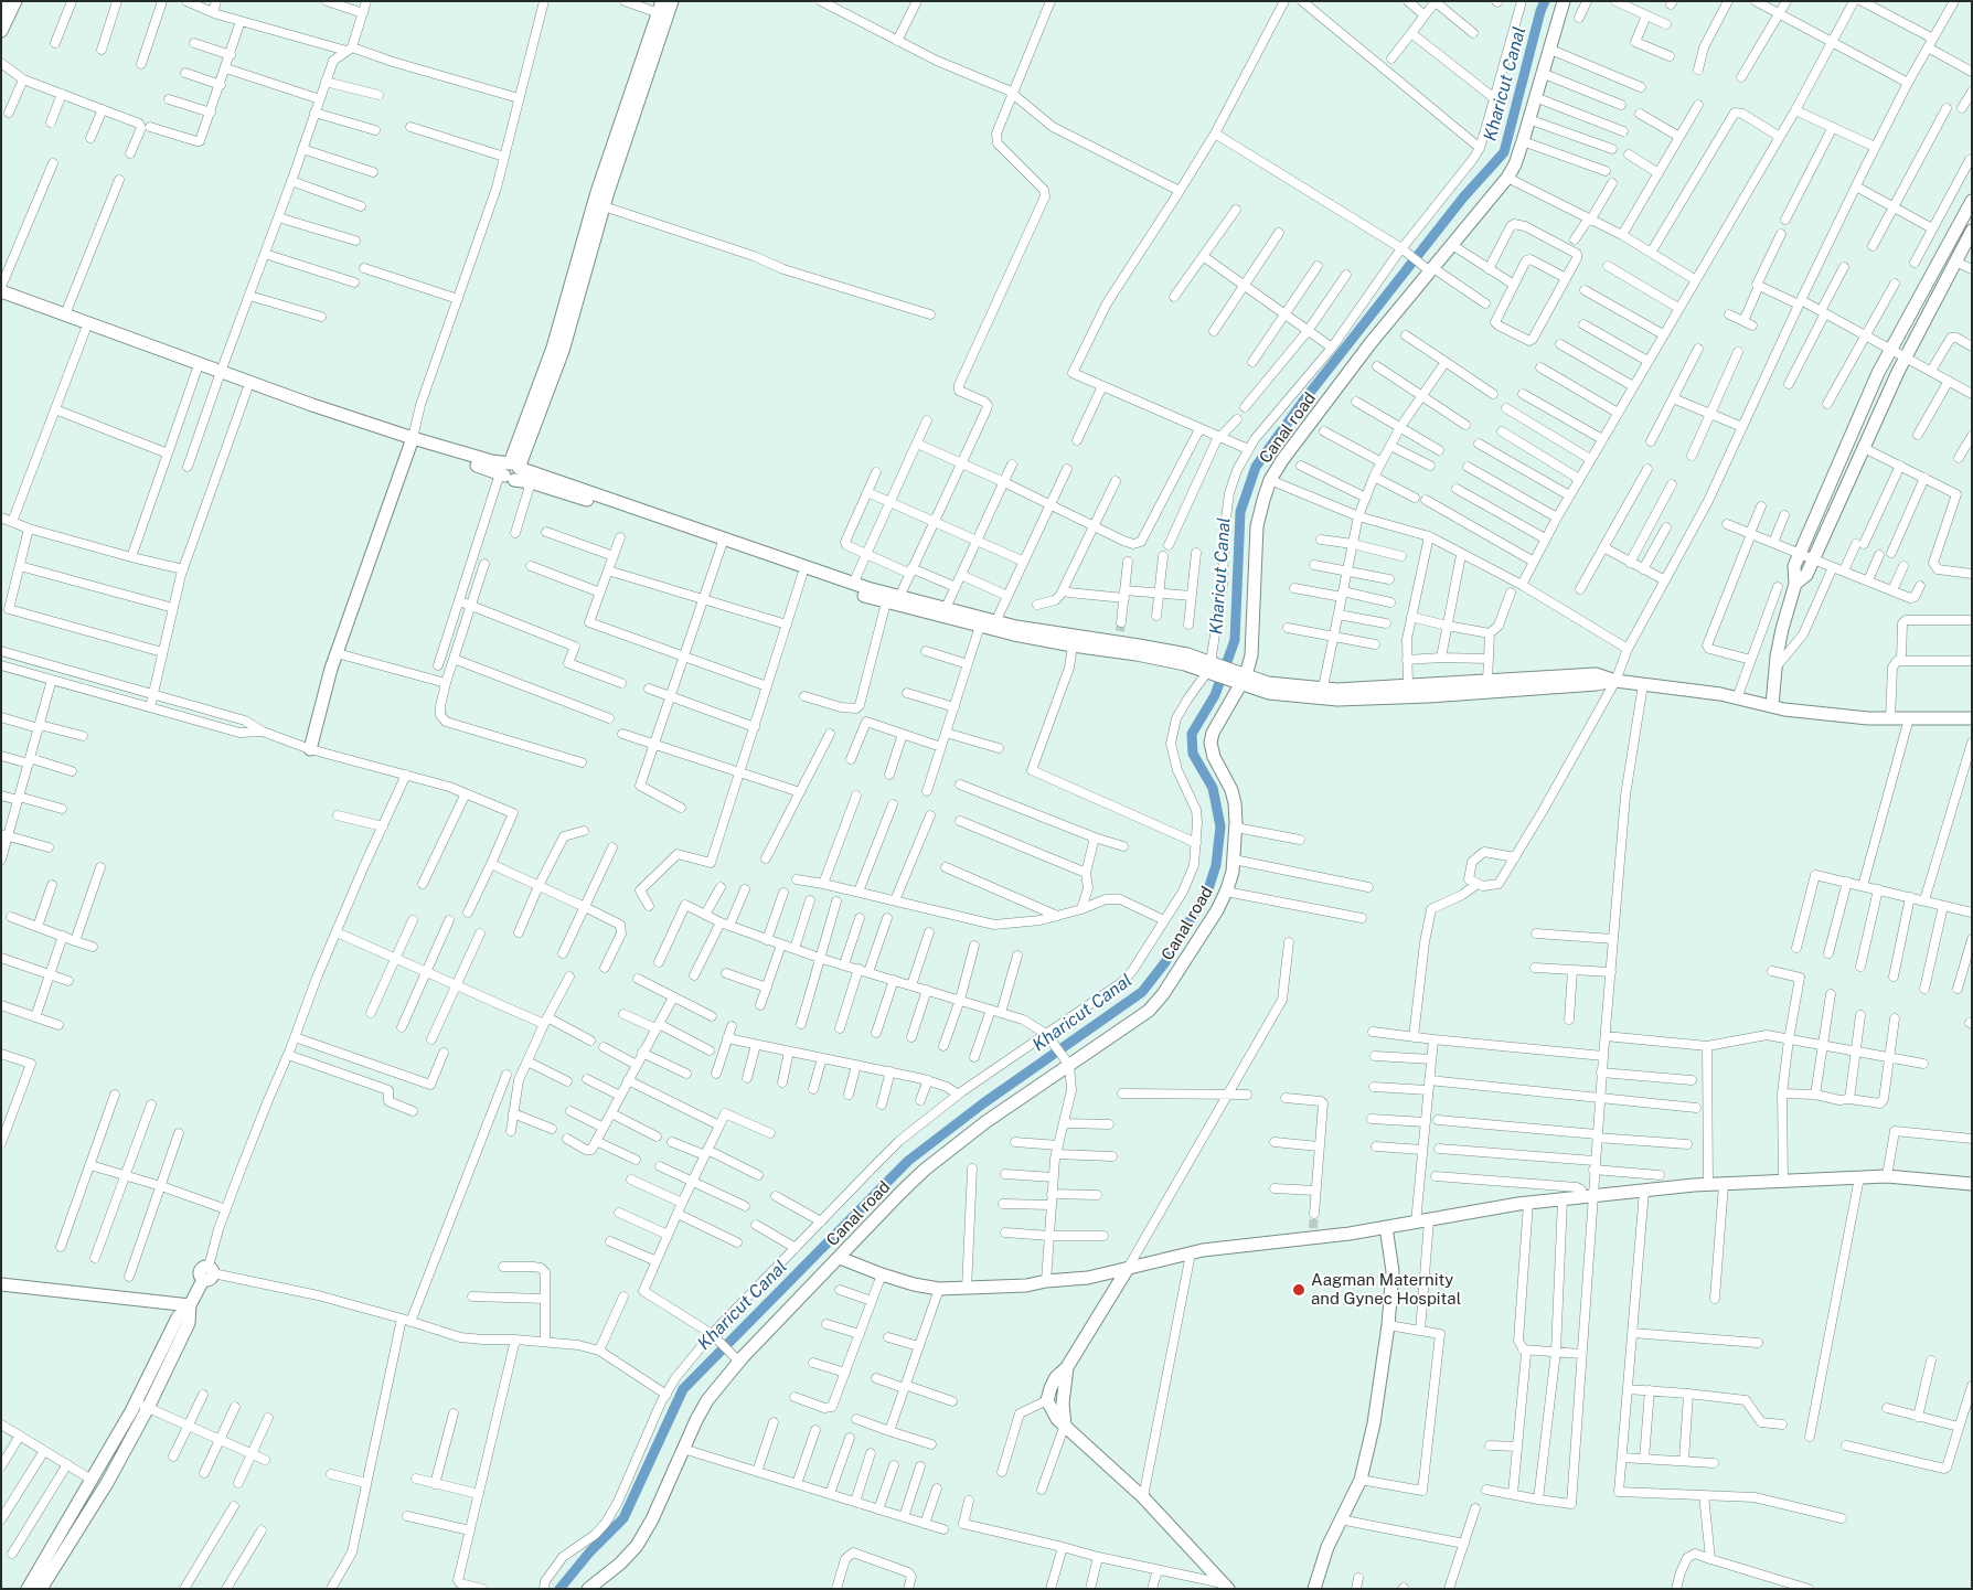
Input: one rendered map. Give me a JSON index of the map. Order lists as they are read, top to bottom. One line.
{"streets":{"street":["Canal road"]},"water":["Kharicut Canal"],"places":["Aagman Maternity and Gynec Hospital"]}
